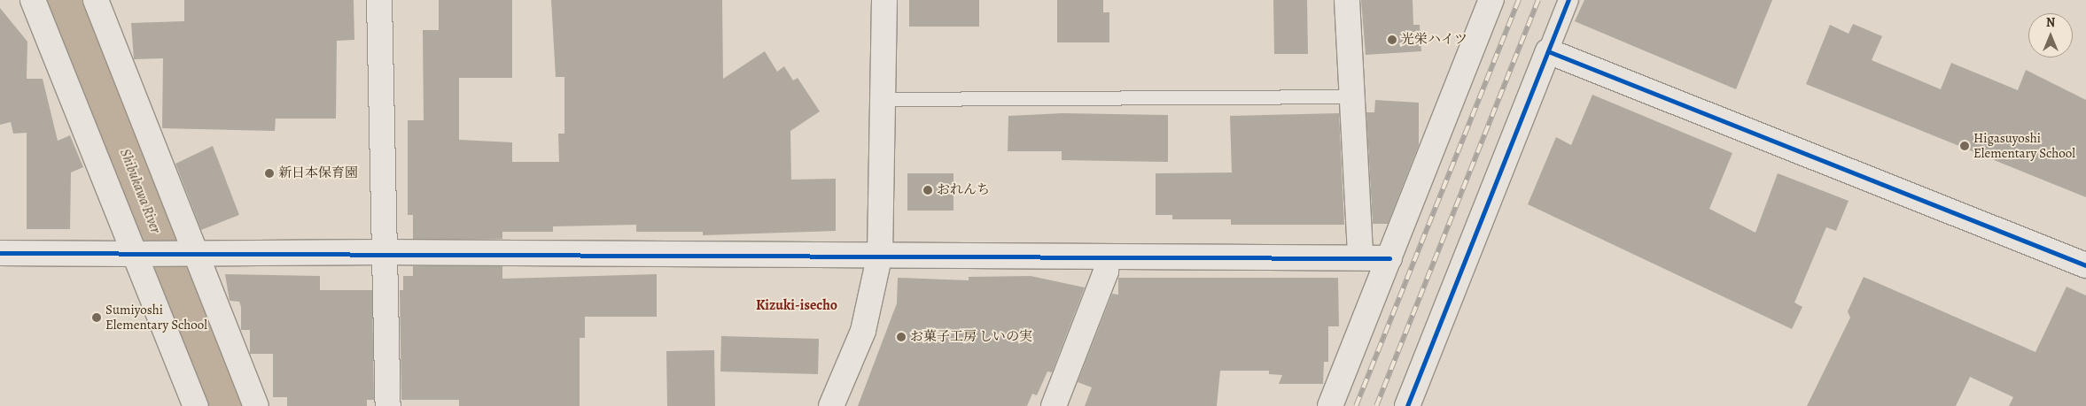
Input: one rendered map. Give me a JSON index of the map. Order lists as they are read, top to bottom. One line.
{"districts":["Kizuki-isecho"],"water":["Shibukawa River"],"places":["光栄ハイツ","Higasuyoshi Elementary School","新日本保育園","おれんち","Sumiyoshi Elementary School","お菓子工房 しいの実"],"north":"top"}
